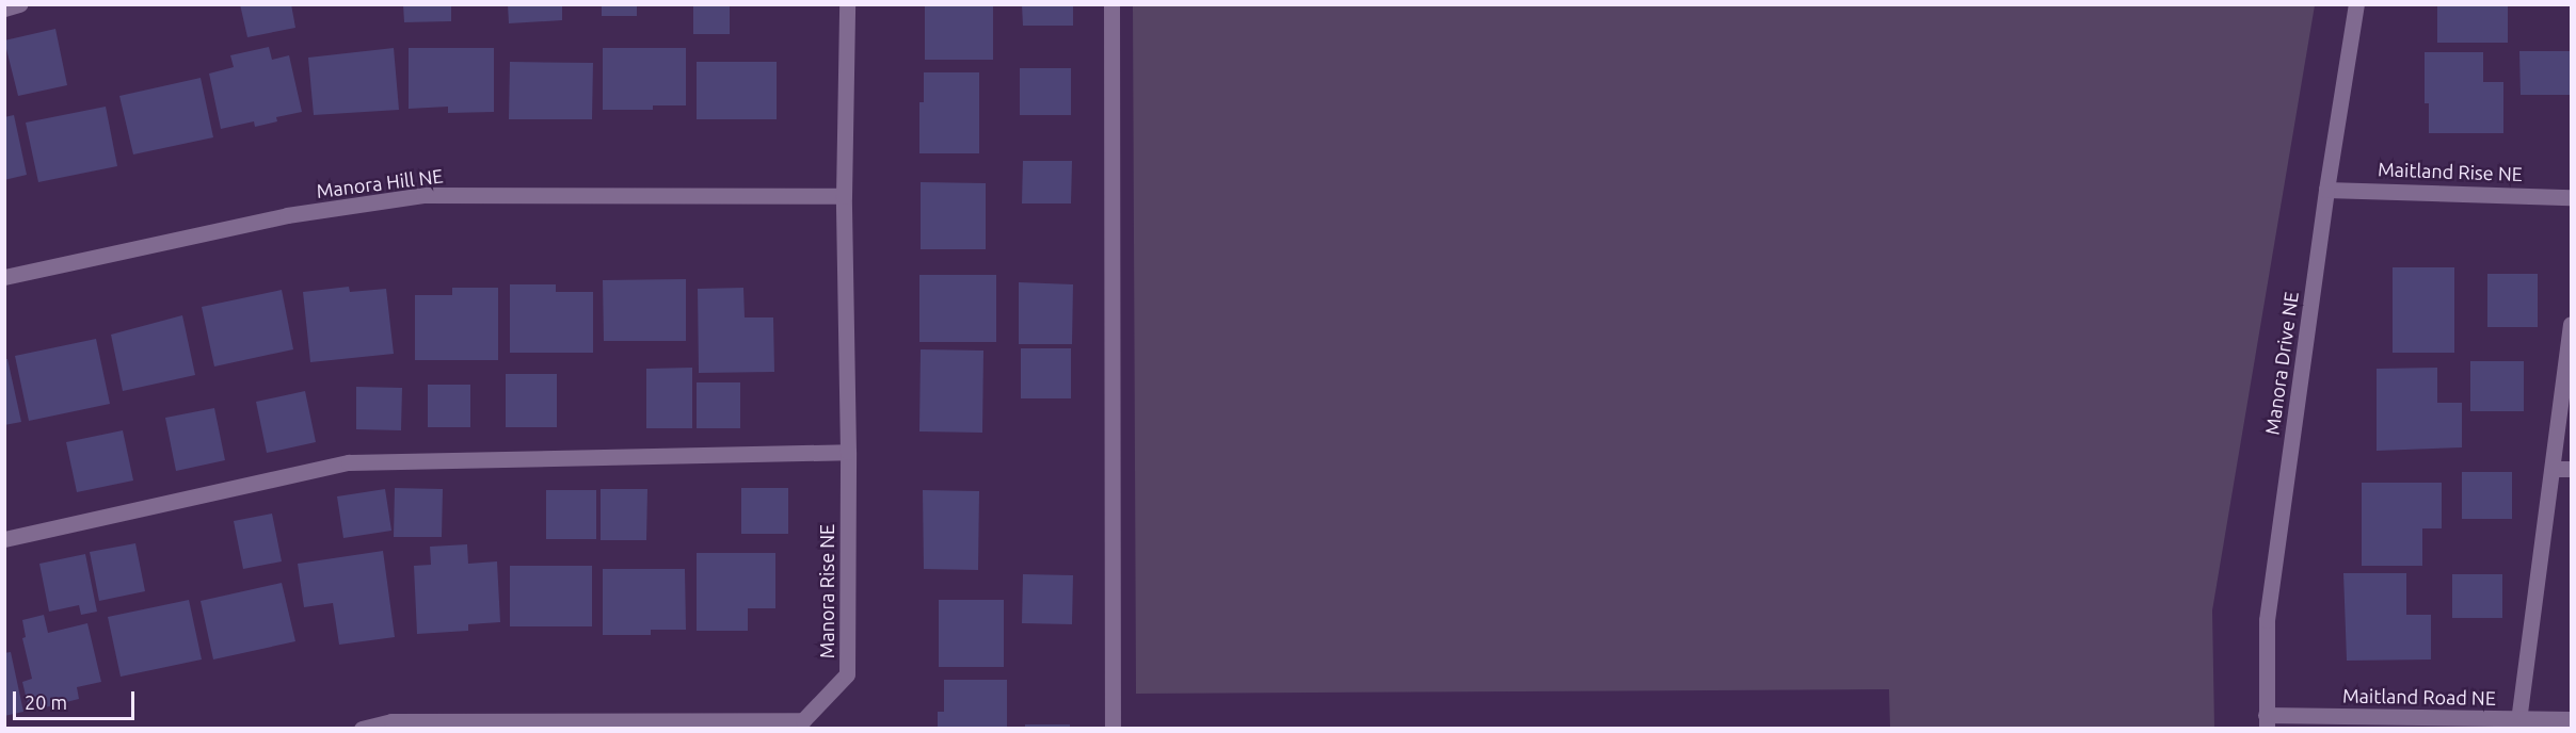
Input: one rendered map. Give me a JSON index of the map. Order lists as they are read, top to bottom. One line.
{"streets":{"street":["Maitland Rise NE","Manora Hill NE","Manora Drive NE","Manora Rise NE","Maitland Road NE"]},"crossings":[["Maitland Rise NE","Manora Drive NE"],["Manora Hill NE","Manora Rise NE"],["Manora Drive NE","Maitland Road NE"]],"scale_bar":"20 m"}
